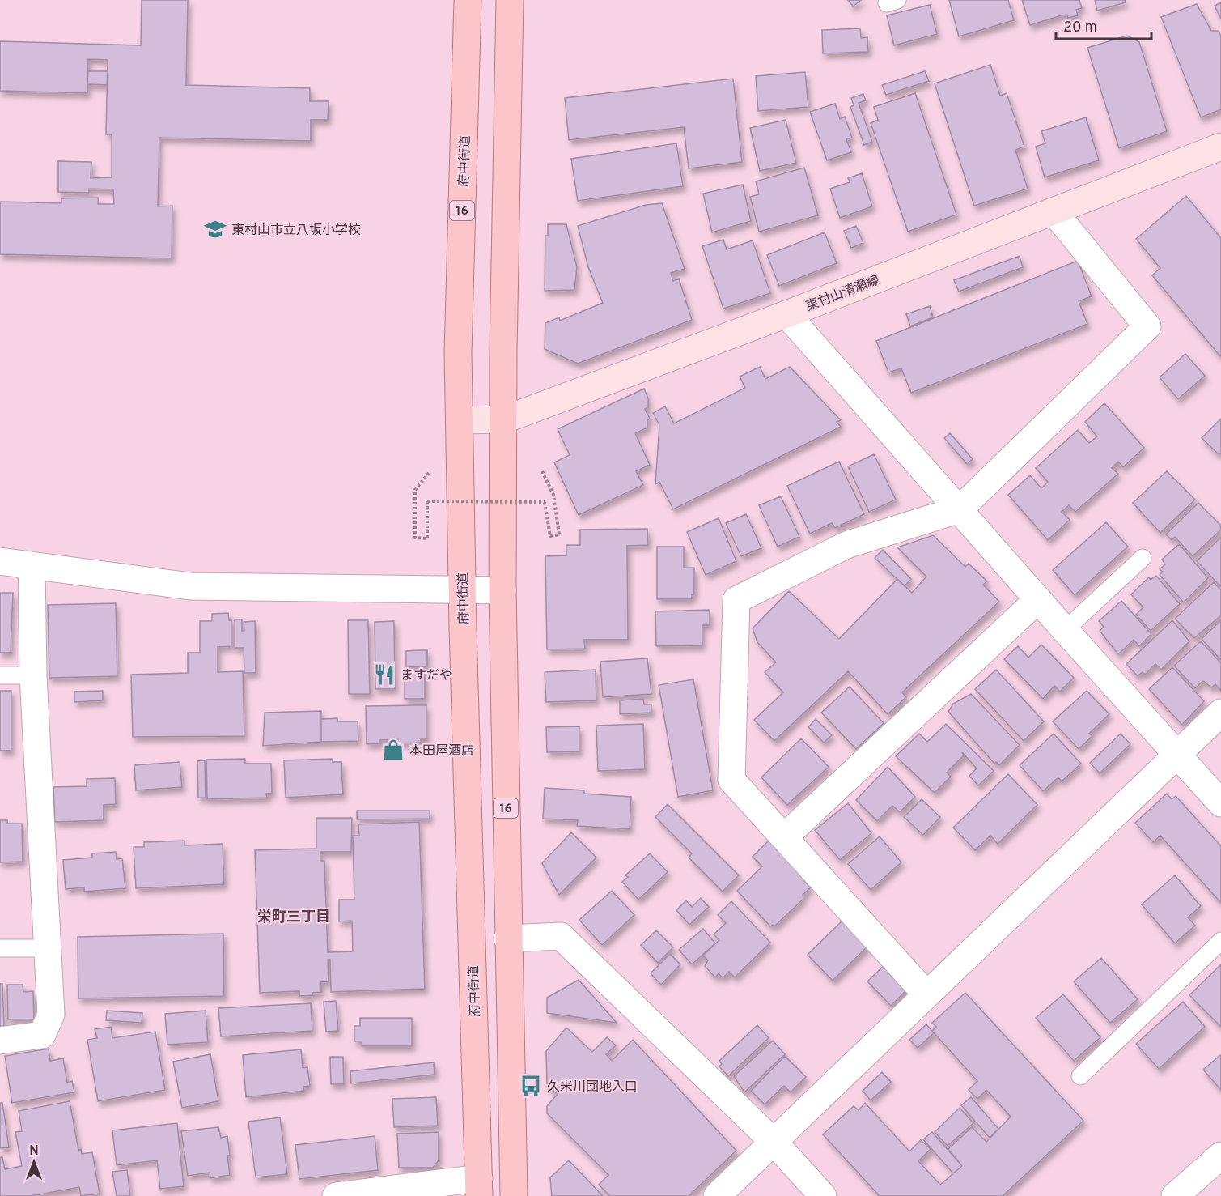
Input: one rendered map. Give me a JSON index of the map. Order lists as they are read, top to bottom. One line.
{"streets":{"main road":["府中街道","16","東村山清瀬線"]},"crossings":[["府中街道","東村山清瀬線"],["16","東村山清瀬線"]],"districts":["栄町三丁目"],"places":{"school or university":["東村山市立八坂小学校"],"restaurant":["ますだや"],"shop":["本田屋酒店"],"bus stop":["久米川団地入口"]},"scale_bar":"20 m","north":"top"}
